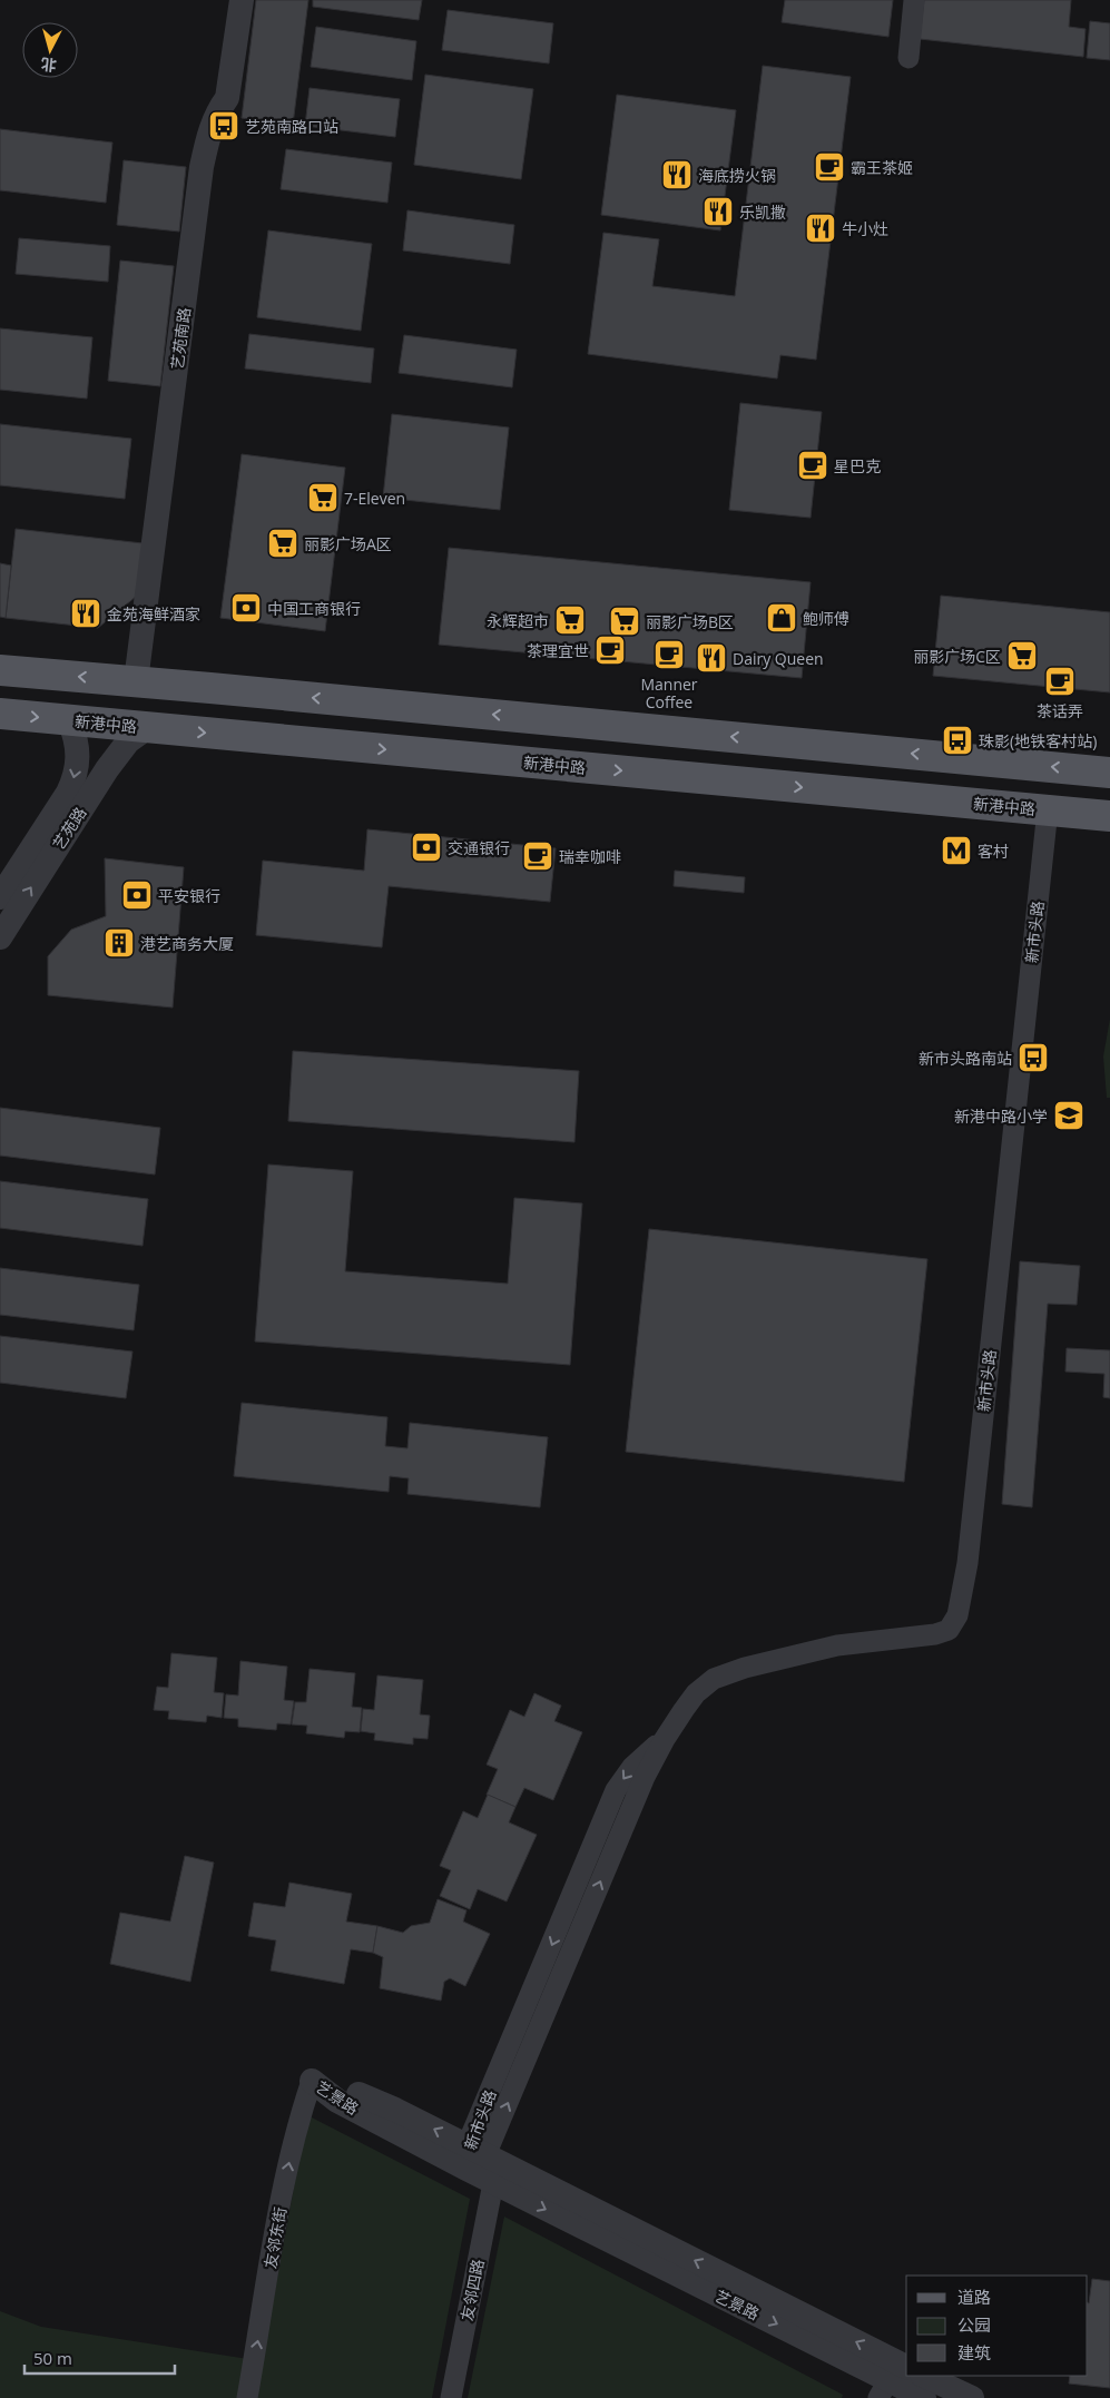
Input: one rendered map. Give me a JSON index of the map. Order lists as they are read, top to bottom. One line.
{"streets":{"main road":["新港中路"],"street":["艺苑南路","艺苑路","新市头路","艺景路","友邻东街","友邻四路"]},"crossings":[["新港中路","艺苑路"],["新港中路","新市头路"],["新市头路","艺景路"],["艺景路","友邻东街"],["艺景路","友邻四路"]],"one_way":["友邻东街"],"places":{"bus stop":["艺苑南路口站","珠影(地铁客村站)","新市头路南站"],"cafe":["霸王茶姬","星巴克","茶理宜世","Manner Coffee","茶话弄","瑞幸咖啡"],"restaurant":["海底捞火锅","乐凯撒","牛小灶","金苑海鲜酒家","Dairy Queen"],"supermarket":["7-Eleven","丽影广场A区","永辉超市","丽影广场B区","丽影广场C区"],"bank":["中国工商银行","交通银行","平安银行"],"shop":["鲍师傅"],"metro station":["客村"],"building":["港艺商务大厦"],"school or university":["新港中路小学"]},"legend":["道路","公园","建筑"],"scale_bar":"50 m","north":"bottom"}
